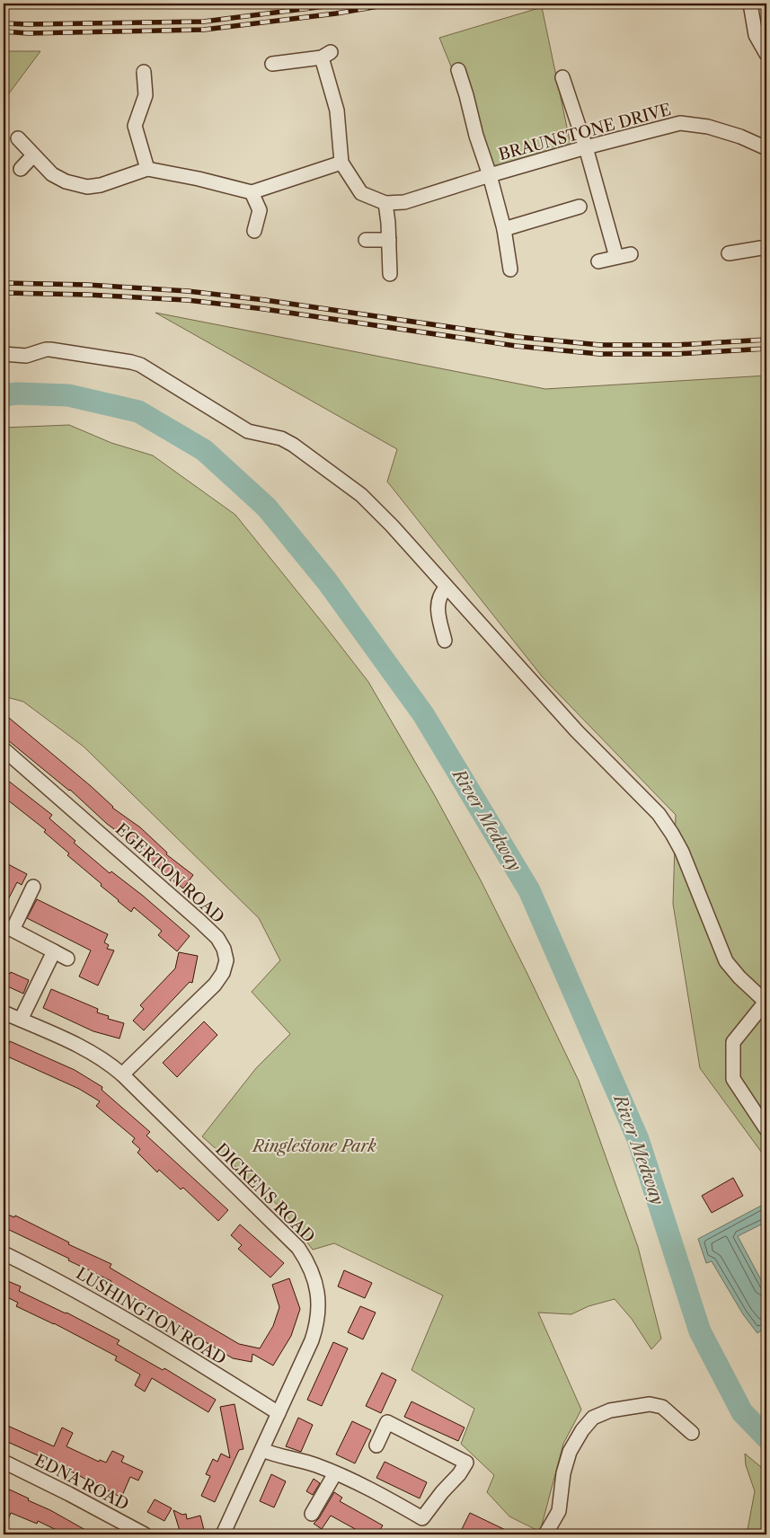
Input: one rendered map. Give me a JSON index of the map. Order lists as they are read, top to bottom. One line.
{"streets":{"street":["BRAUNSTONE DRIVE","EGERTON ROAD","DICKENS ROAD","LUSHINGTON ROAD","EDNA ROAD"]},"crossings":[["EGERTON ROAD","DICKENS ROAD"],["DICKENS ROAD","LUSHINGTON ROAD"]],"water":["River Medway"],"parks":["Ringlestone Park"]}
